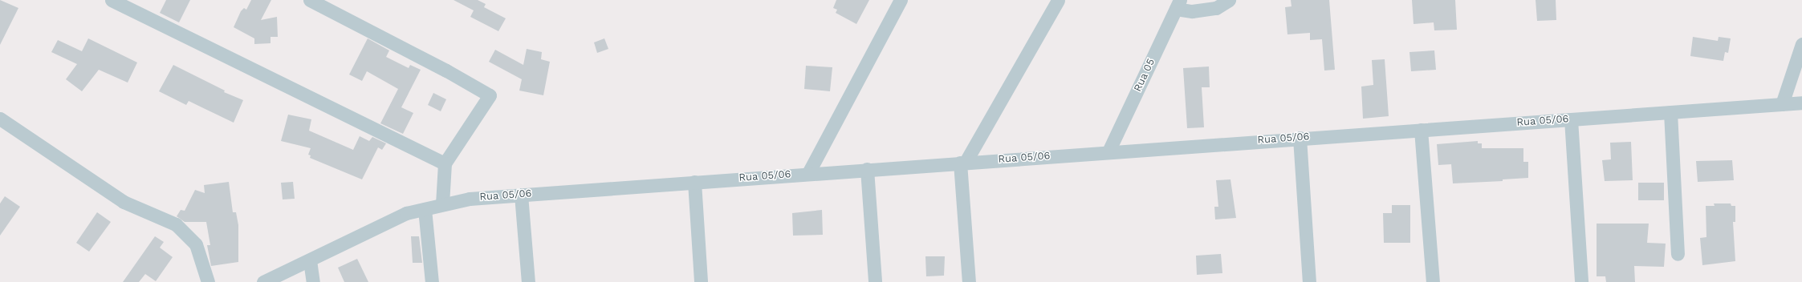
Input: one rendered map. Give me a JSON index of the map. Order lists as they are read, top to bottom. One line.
{"streets":{"street":["Rua 05","Rua 05/06"]},"crossings":[["Rua 05","Rua 05/06"]]}
